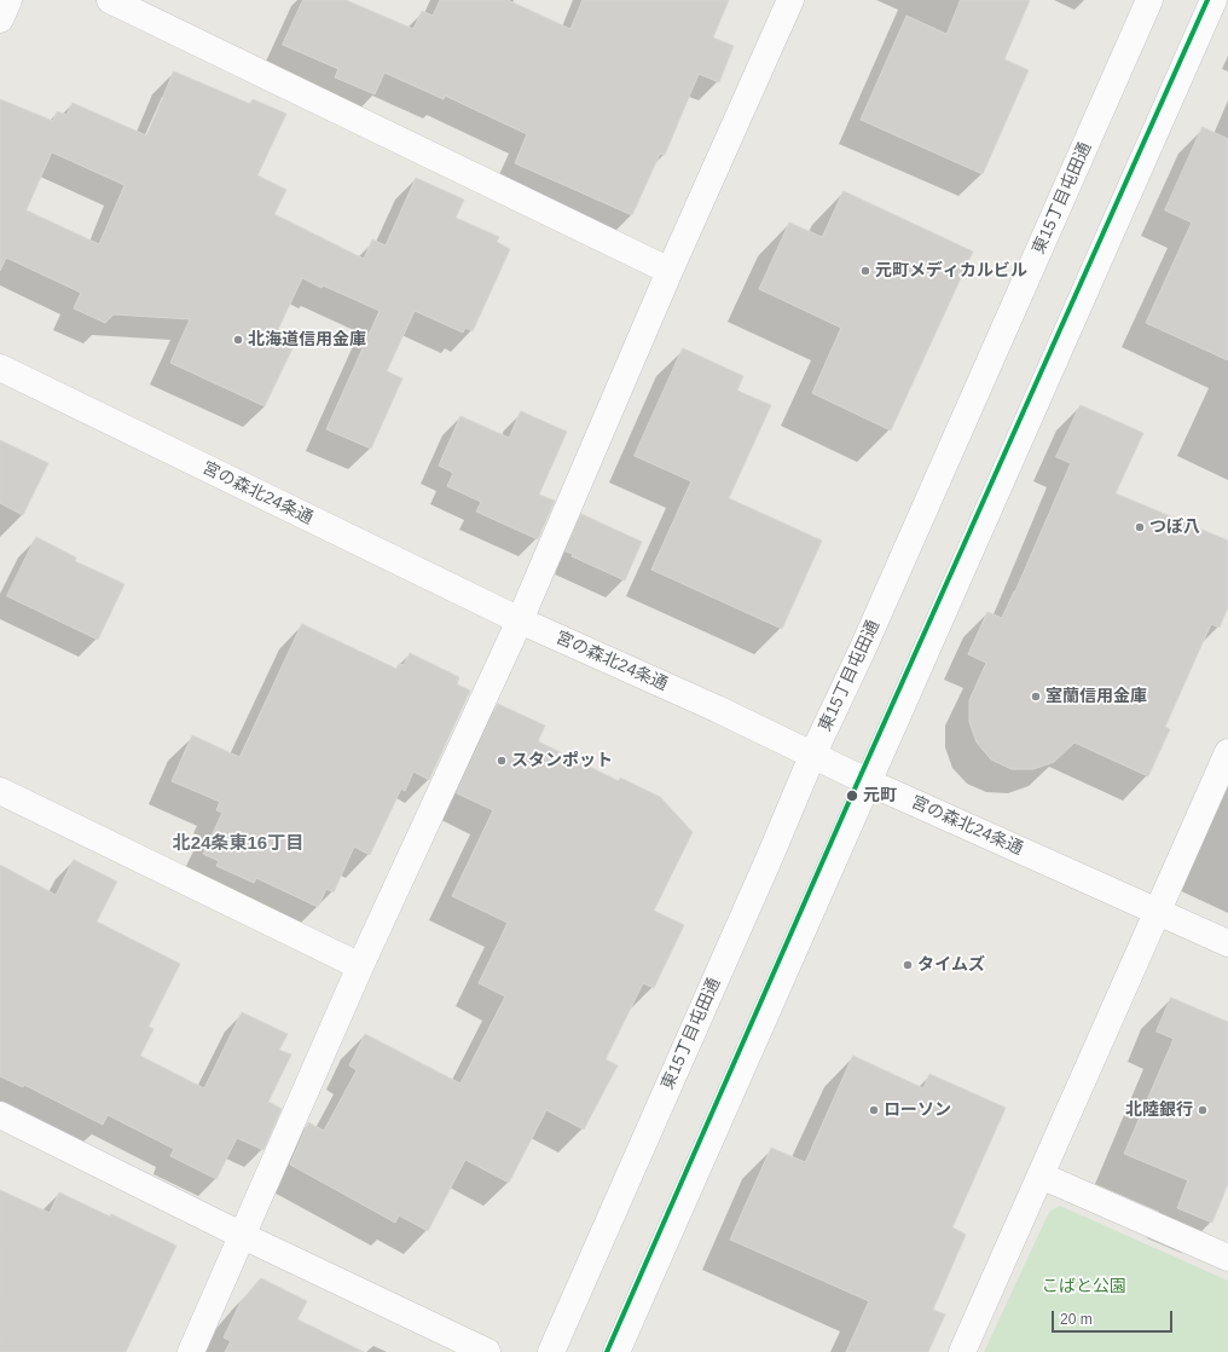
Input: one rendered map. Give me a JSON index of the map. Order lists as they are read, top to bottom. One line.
{"streets":{"street":["東15丁目屯田通","宮の森北24条通"]},"crossings":[["東15丁目屯田通","宮の森北24条通"]],"districts":["北24条東16丁目"],"parks":["こばと公園"],"places":["元町メディカルビル","北海道信用金庫","つぼ八","室蘭信用金庫","スタンポット","元町","タイムズ","ローソン","北陸銀行"],"scale_bar":"20 m"}
